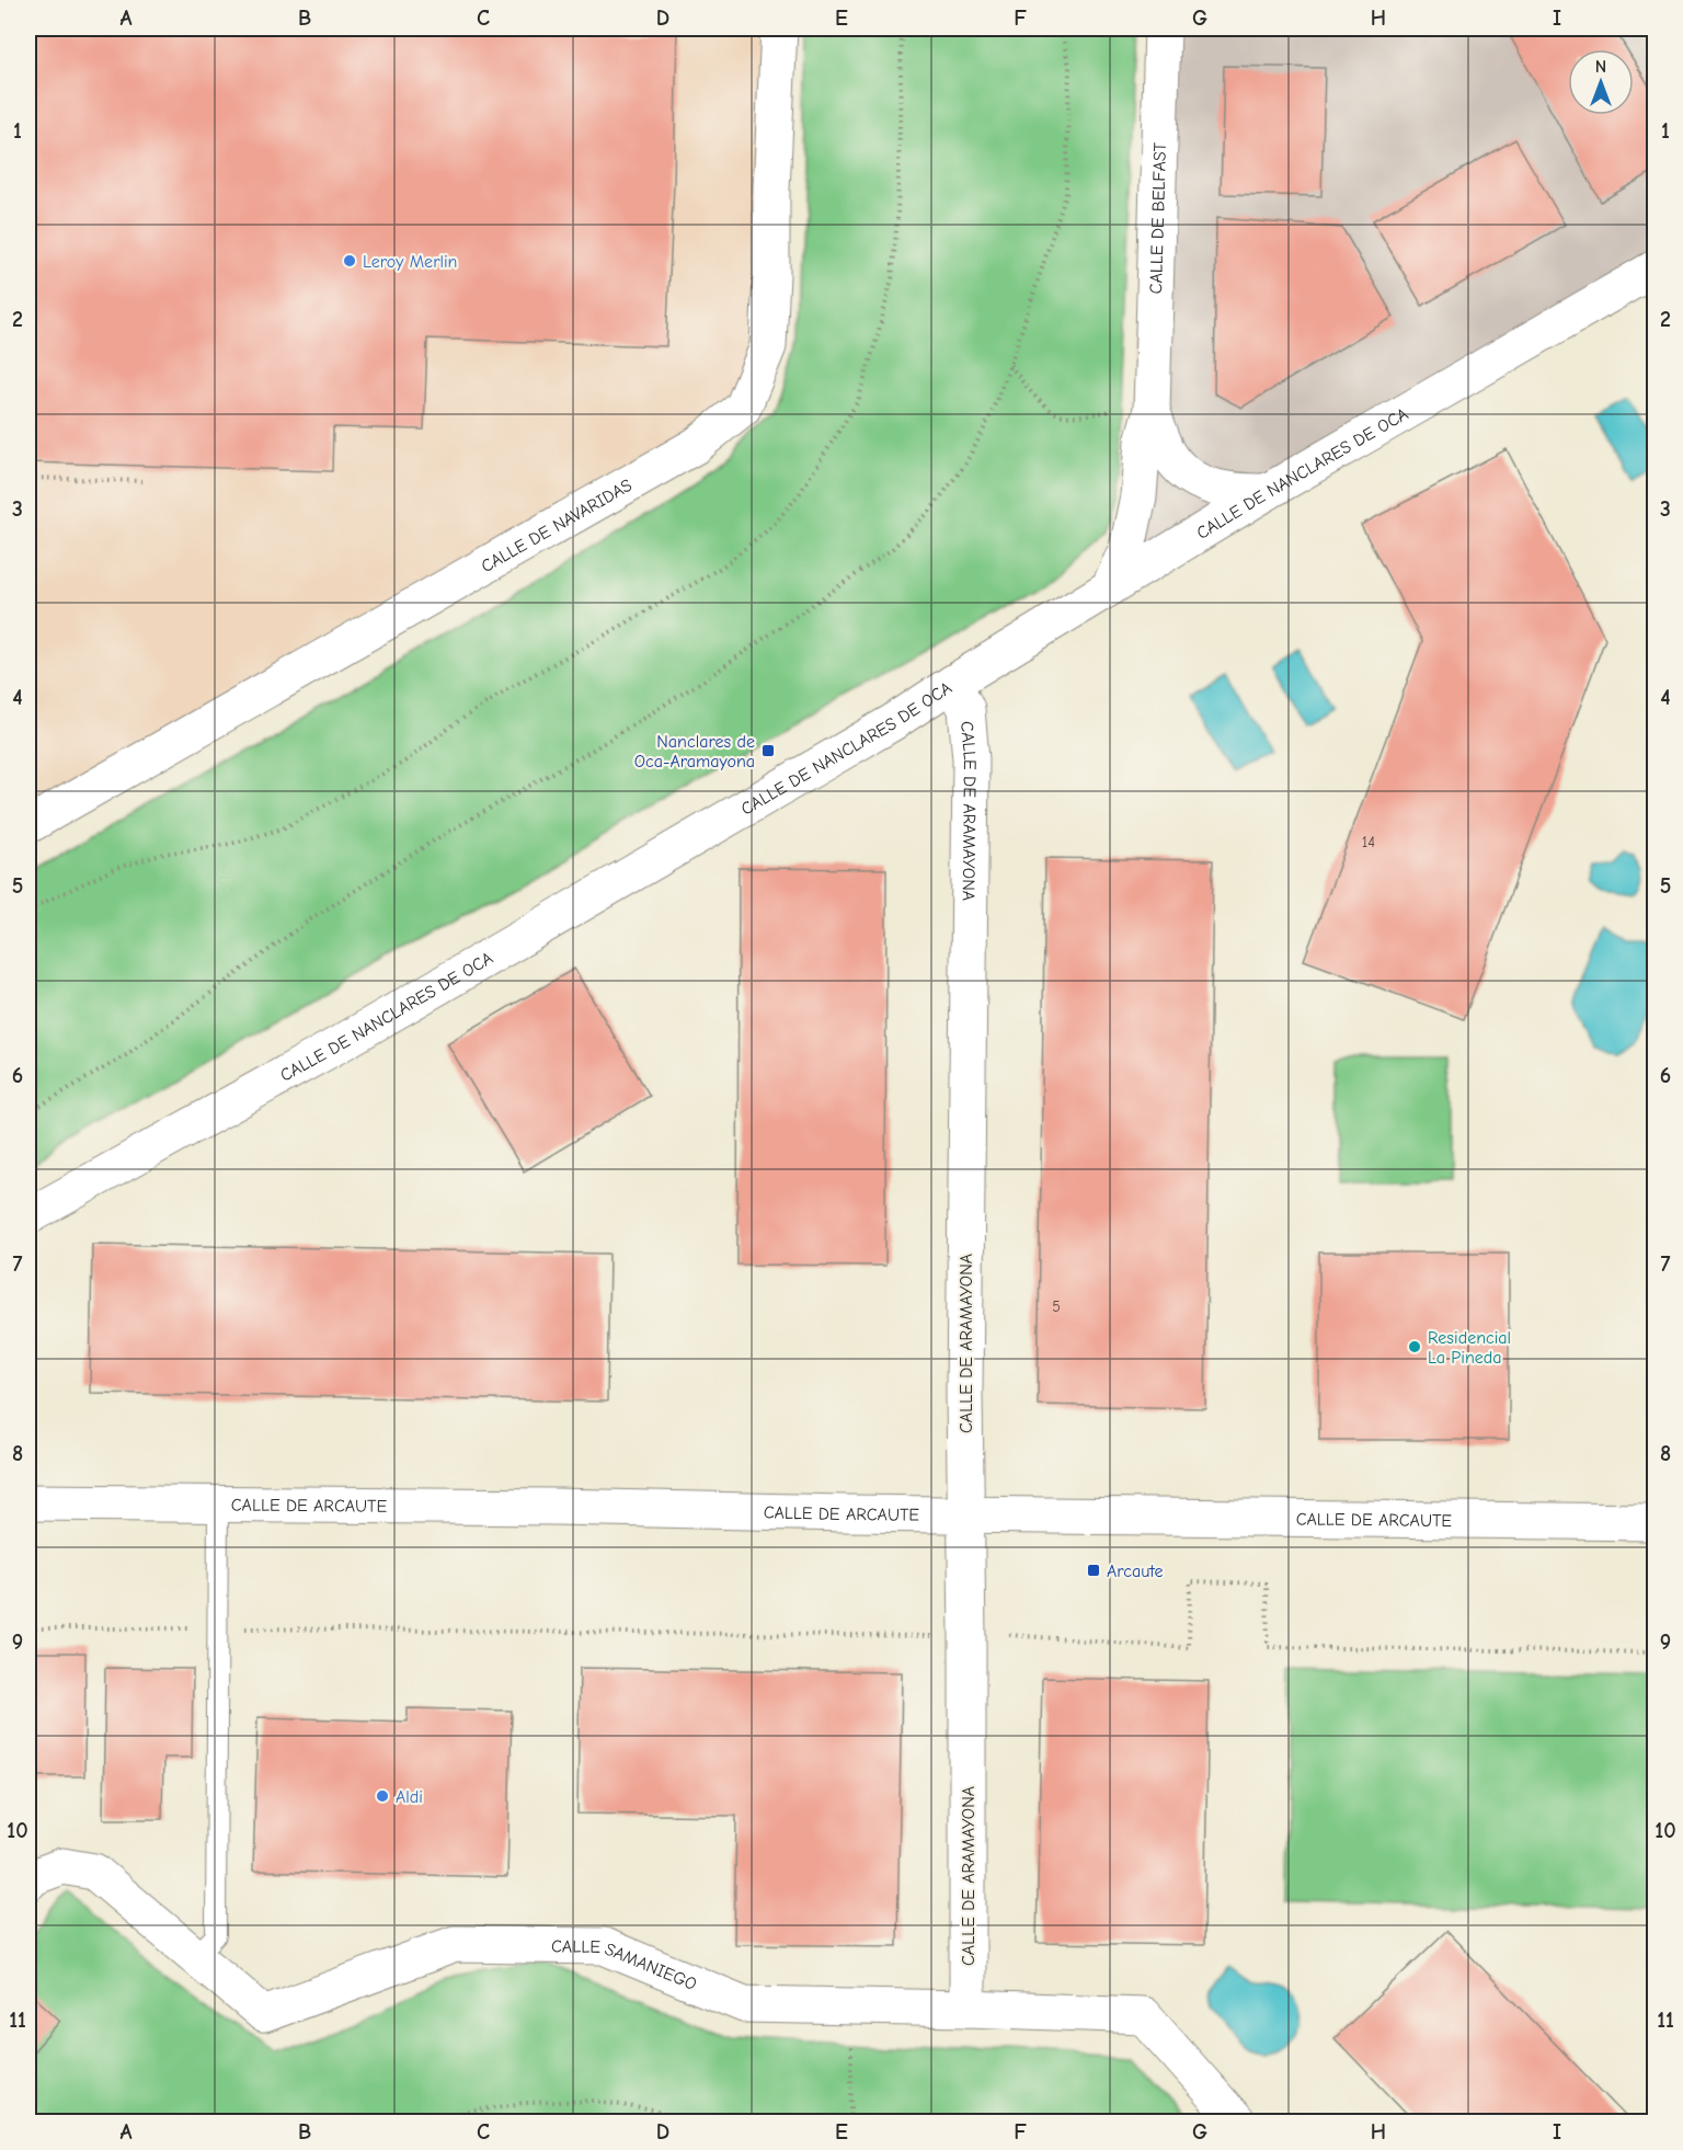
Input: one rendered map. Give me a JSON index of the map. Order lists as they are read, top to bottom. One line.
{"streets":{"street":["CALLE DE BELFAST","CALLE DE NANCLARES DE OCA","CALLE DE NAVARIDAS","CALLE DE ARAMAYONA","CALLE DE ARCAUTE","CALLE SAMANIEGO"]},"crossings":[["CALLE DE BELFAST","CALLE DE NANCLARES DE OCA"],["CALLE DE NANCLARES DE OCA","CALLE DE ARAMAYONA"],["CALLE DE ARAMAYONA","CALLE DE ARCAUTE"],["CALLE DE ARAMAYONA","CALLE SAMANIEGO"]],"places":{"other":["Leroy Merlin","Residencial La Pineda","Aldi"],"transit":["Nanclares de Oca-Aramayona","Arcaute"]},"house_numbers":["14","5"],"north":"top","grid":{"columns":["A","B","C","D","E","F","G","H","I"],"rows":["1","2","3","4","5","6","7","8","9","10","11"]}}
